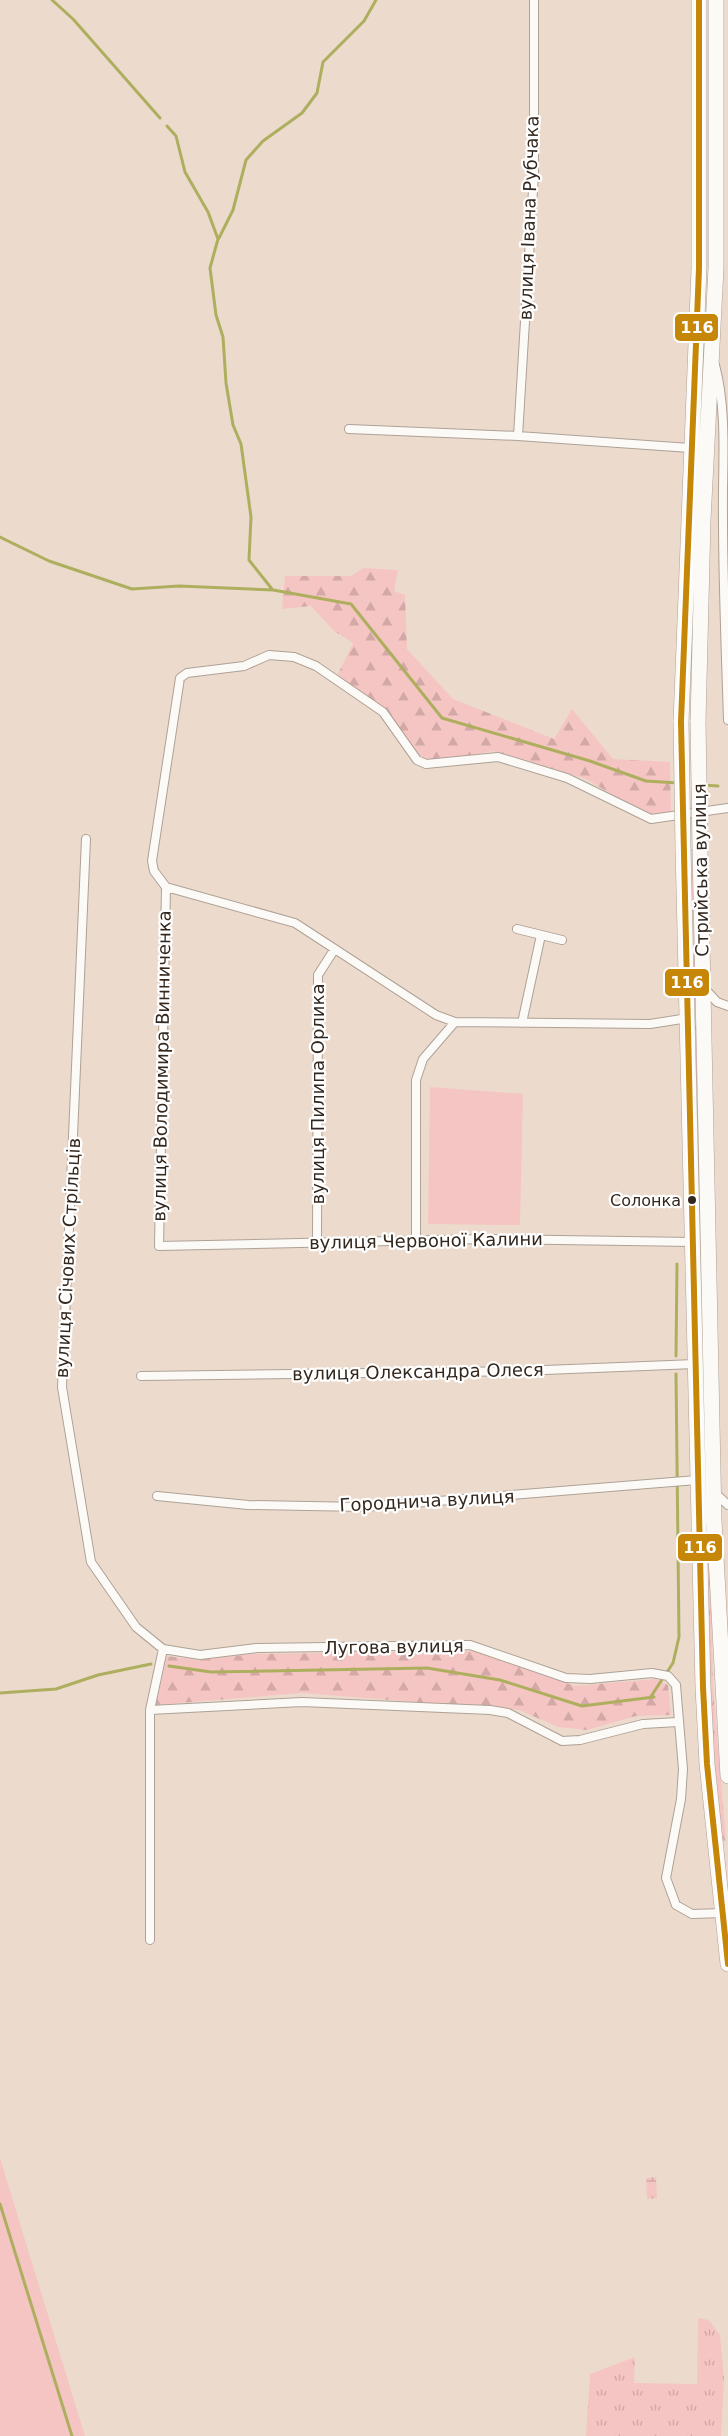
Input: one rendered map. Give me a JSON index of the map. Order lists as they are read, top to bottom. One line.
{"streets":{"highway":["Стрийська вулиця"],"street":["вулиця Івана Рубчака","вулиця Володимира Винниченка","вулиця Пилипа Орлика","вулиця Червоної Калини","вулиця Січових Стрільців","вулиця Олександра Олеся","Городнича вулиця","Лугова вулиця"]},"crossings":[["Стрийська вулиця","вулиця Червоної Калини"],["Стрийська вулиця","вулиця Олександра Олеся"],["Стрийська вулиця","Городнича вулиця"],["Стрийська вулиця","Лугова вулиця"],["вулиця Володимира Винниченка","вулиця Червоної Калини"],["вулиця Пилипа Орлика","вулиця Червоної Калини"],["вулиця Січових Стрільців","Лугова вулиця"]],"places":["Солонка"],"lines":["transit line 116"]}
